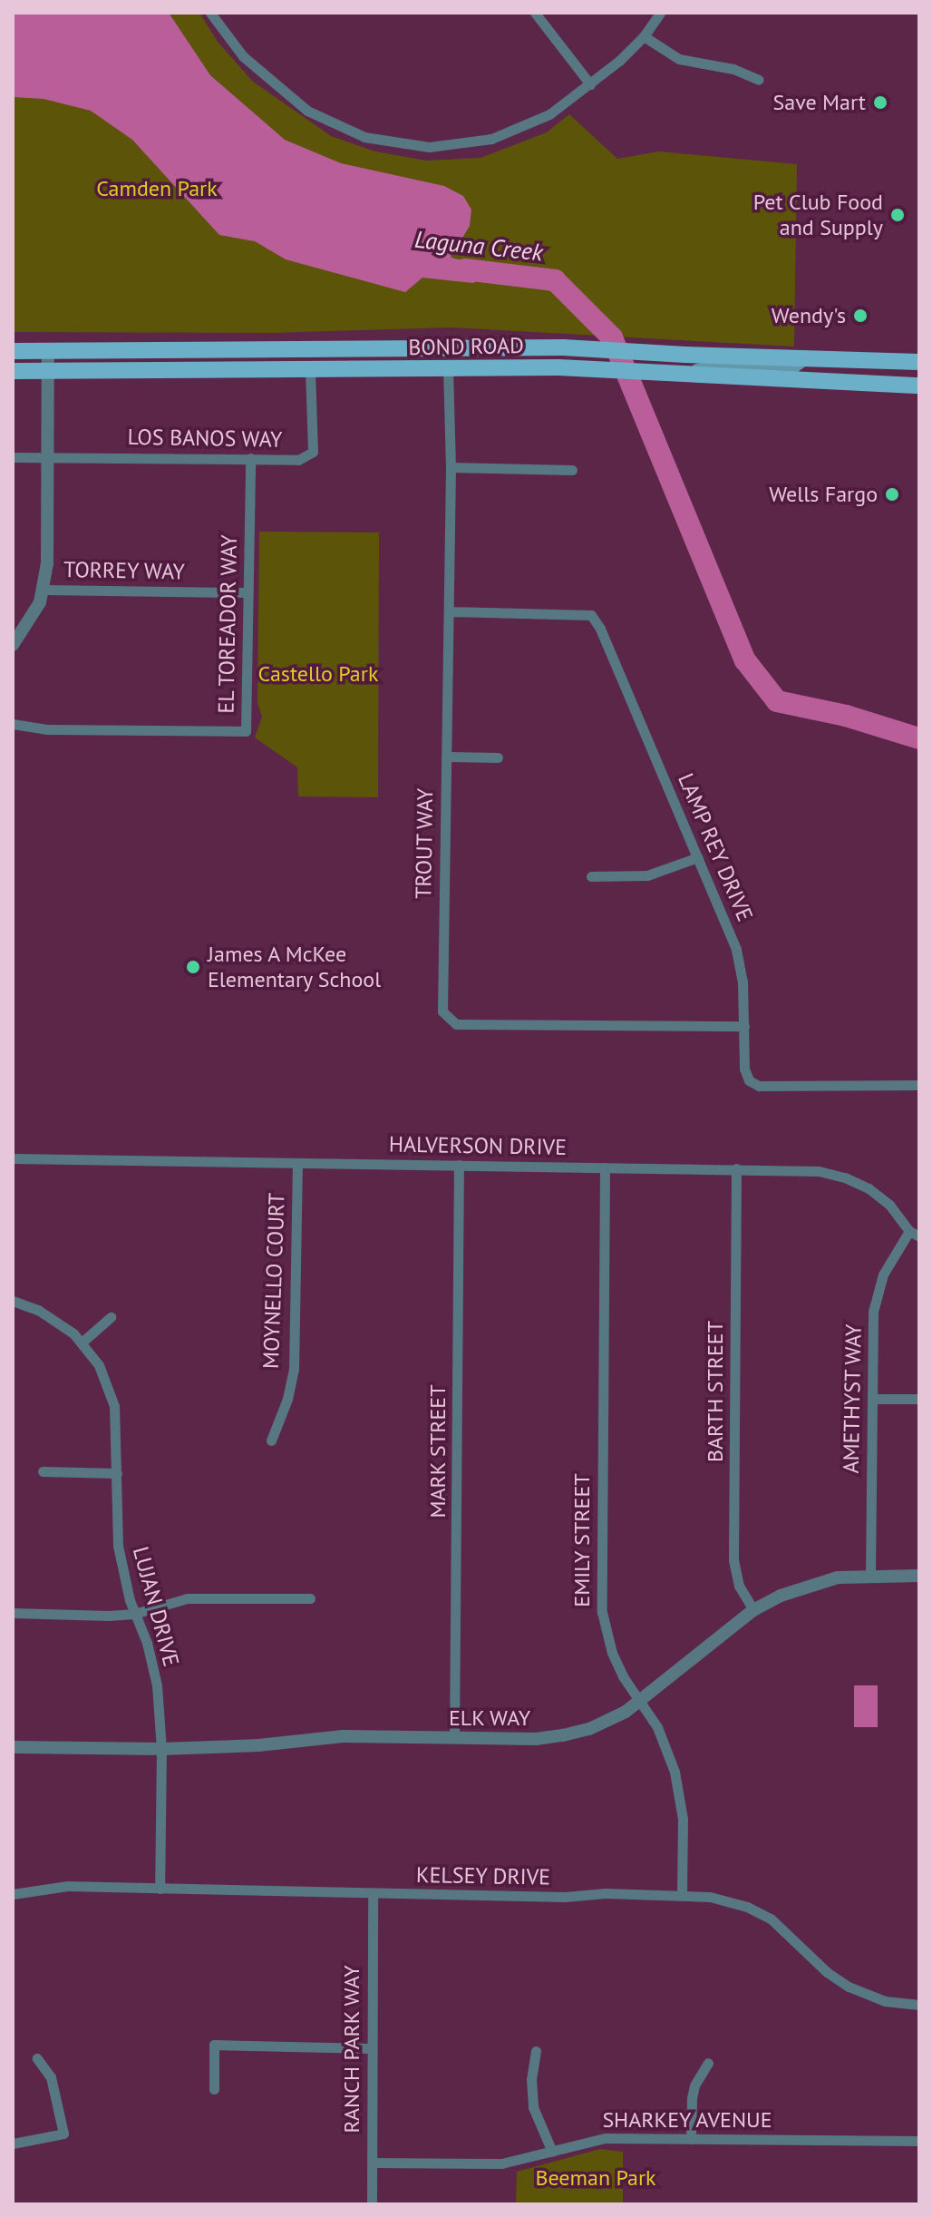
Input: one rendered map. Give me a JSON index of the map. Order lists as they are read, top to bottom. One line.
{"streets":{"main road":["BOND ROAD"],"street":["LOS BANOS WAY","TORREY WAY","EL TOREADOR WAY","TROUT WAY","LAMP REY DRIVE","HALVERSON DRIVE","MOYNELLO COURT","BARTH STREET","AMETHYST WAY","MARK STREET","EMILY STREET","LUJAN DRIVE","ELK WAY","KELSEY DRIVE","RANCH PARK WAY","SHARKEY AVENUE"]},"crossings":[["BOND ROAD","LOS BANOS WAY"],["BOND ROAD","TROUT WAY"],["LOS BANOS WAY","EL TOREADOR WAY"],["TORREY WAY","EL TOREADOR WAY"],["TROUT WAY","LAMP REY DRIVE"],["HALVERSON DRIVE","MOYNELLO COURT"],["HALVERSON DRIVE","BARTH STREET"],["HALVERSON DRIVE","AMETHYST WAY"],["HALVERSON DRIVE","MARK STREET"],["HALVERSON DRIVE","EMILY STREET"],["BARTH STREET","ELK WAY"],["AMETHYST WAY","ELK WAY"],["MARK STREET","ELK WAY"],["EMILY STREET","ELK WAY"],["EMILY STREET","KELSEY DRIVE"],["LUJAN DRIVE","ELK WAY"],["LUJAN DRIVE","KELSEY DRIVE"],["KELSEY DRIVE","RANCH PARK WAY"],["RANCH PARK WAY","SHARKEY AVENUE"]],"water":["Laguna Creek"],"parks":["Camden Park","Castello Park","Beeman Park"],"places":["Save Mart","Pet Club Food and Supply","Wendy's","Wells Fargo","James A McKee Elementary School"]}
